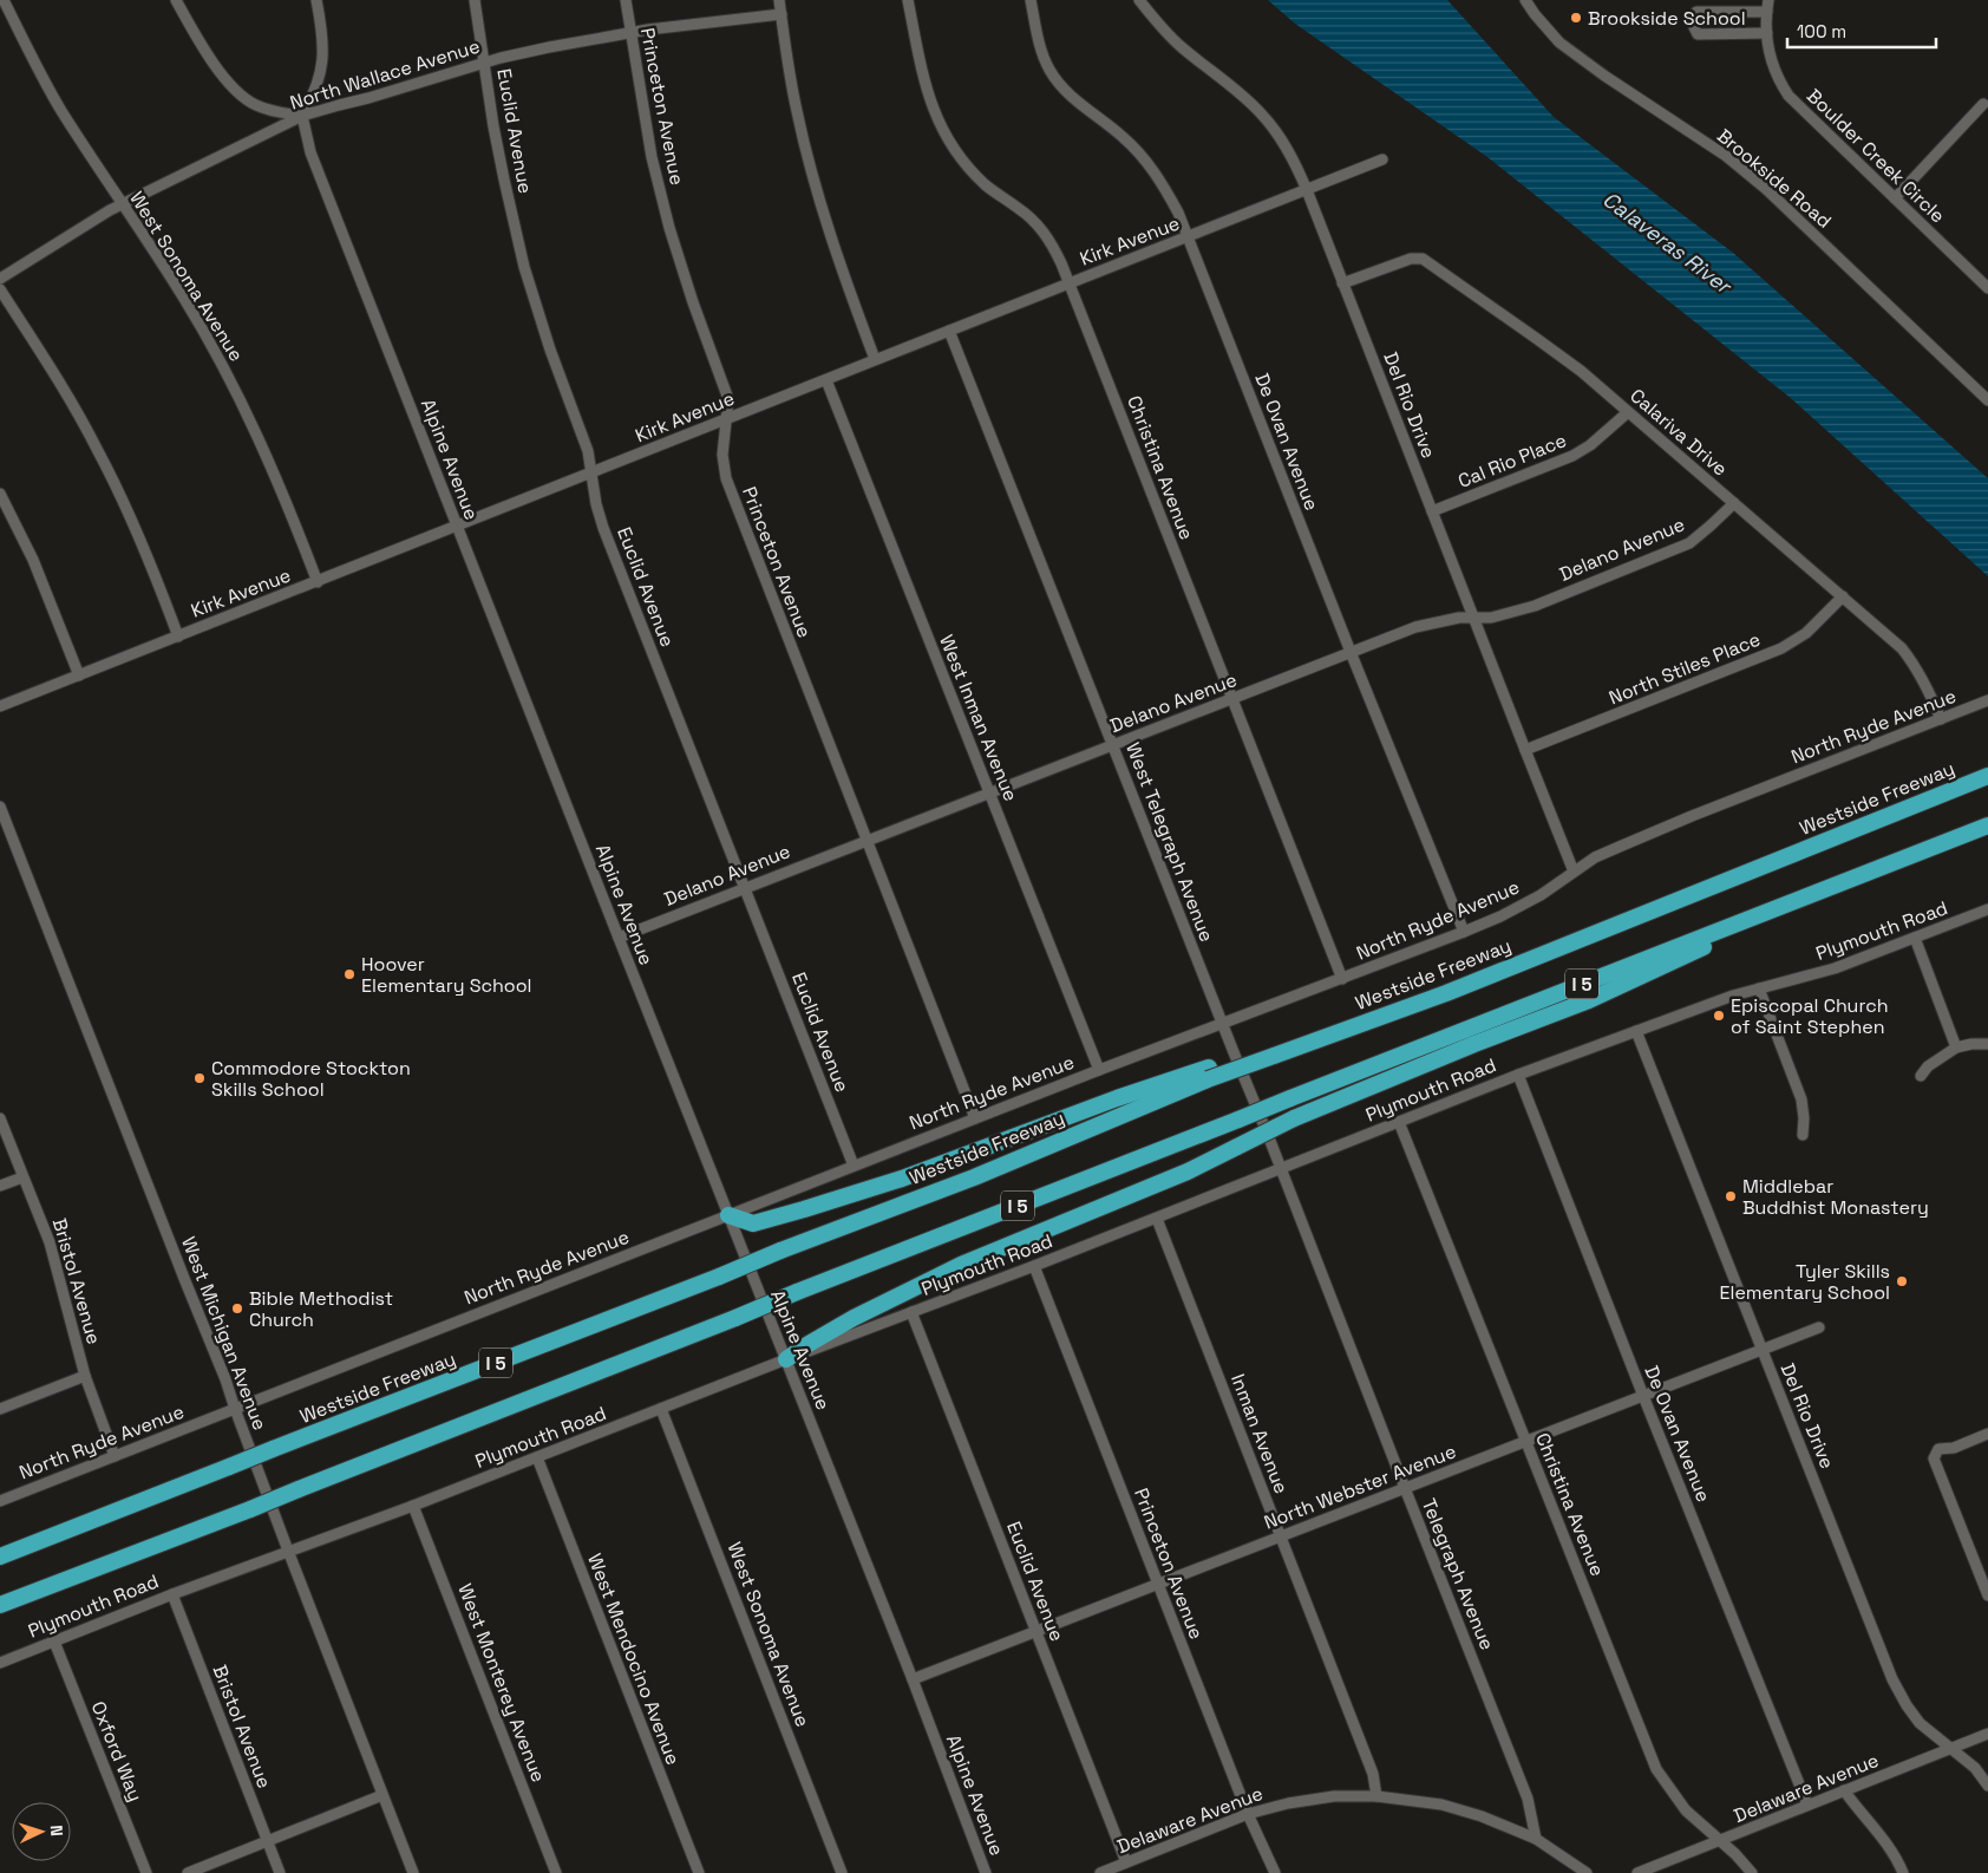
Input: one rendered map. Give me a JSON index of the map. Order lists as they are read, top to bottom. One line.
{"streets":{"highway":["Westside Freeway","I 5"],"street":["North Wallace Avenue","Princeton Avenue","Euclid Avenue","Boulder Creek Circle","Brookside Road","Kirk Avenue","West Sonoma Avenue","Del Rio Drive","Calariva Drive","De Ovan Avenue","Alpine Avenue","Cal Rio Place","Christina Avenue","Delano Avenue","North Stiles Place","West Inman Avenue","North Ryde Avenue","West Telegraph Avenue","Plymouth Road","Bristol Avenue","West Michigan Avenue","Inman Avenue","North Webster Avenue","Telegraph Avenue","West Mendocino Avenue","West Monterey Avenue","Oxford Way","Delaware Avenue"]},"crossings":[["North Wallace Avenue","Princeton Avenue"],["North Wallace Avenue","Euclid Avenue"],["North Wallace Avenue","West Sonoma Avenue"],["North Wallace Avenue","Alpine Avenue"],["Princeton Avenue","Kirk Avenue"],["Princeton Avenue","Delano Avenue"],["Princeton Avenue","North Ryde Avenue"],["Princeton Avenue","Plymouth Road"],["Princeton Avenue","North Webster Avenue"],["Princeton Avenue","Delaware Avenue"],["Euclid Avenue","Kirk Avenue"],["Euclid Avenue","Delano Avenue"],["Euclid Avenue","North Ryde Avenue"],["Euclid Avenue","Plymouth Road"],["Euclid Avenue","North Webster Avenue"],["Euclid Avenue","Delaware Avenue"],["Kirk Avenue","West Sonoma Avenue"],["Kirk Avenue","Del Rio Drive"],["Kirk Avenue","De Ovan Avenue"],["Kirk Avenue","Alpine Avenue"],["Kirk Avenue","Christina Avenue"],["Kirk Avenue","West Inman Avenue"],["Kirk Avenue","West Telegraph Avenue"],["West Sonoma Avenue","Plymouth Road"],["Del Rio Drive","Calariva Drive"],["Del Rio Drive","Cal Rio Place"],["Del Rio Drive","Delano Avenue"],["Del Rio Drive","North Stiles Place"],["Del Rio Drive","North Ryde Avenue"],["Del Rio Drive","Plymouth Road"],["Del Rio Drive","North Webster Avenue"],["Del Rio Drive","Delaware Avenue"],["Calariva Drive","Cal Rio Place"],["Calariva Drive","Delano Avenue"],["Calariva Drive","North Stiles Place"],["Calariva Drive","North Ryde Avenue"],["De Ovan Avenue","Delano Avenue"],["De Ovan Avenue","North Ryde Avenue"],["De Ovan Avenue","Plymouth Road"],["De Ovan Avenue","North Webster Avenue"],["De Ovan Avenue","Delaware Avenue"],["Alpine Avenue","Delano Avenue"],["Alpine Avenue","North Ryde Avenue"],["Alpine Avenue","Plymouth Road"],["Alpine Avenue","North Webster Avenue"],["Christina Avenue","Delano Avenue"],["Christina Avenue","North Ryde Avenue"],["Christina Avenue","Plymouth Road"],["Christina Avenue","North Webster Avenue"],["Christina Avenue","Delaware Avenue"],["Delano Avenue","West Inman Avenue"],["Delano Avenue","West Telegraph Avenue"],["West Inman Avenue","North Ryde Avenue"],["North Ryde Avenue","West Telegraph Avenue"],["North Ryde Avenue","Bristol Avenue"],["North Ryde Avenue","West Michigan Avenue"],["West Telegraph Avenue","Telegraph Avenue"],["Plymouth Road","Bristol Avenue"],["Plymouth Road","West Michigan Avenue"],["Plymouth Road","Inman Avenue"],["Plymouth Road","Telegraph Avenue"],["Plymouth Road","West Mendocino Avenue"],["Plymouth Road","West Monterey Avenue"],["Plymouth Road","Oxford Way"],["Inman Avenue","North Webster Avenue"],["Inman Avenue","Delaware Avenue"],["North Webster Avenue","Telegraph Avenue"],["Telegraph Avenue","Delaware Avenue"]],"water":["Calaveras River"],"places":["Brookside School","Hoover Elementary School","Episcopal Church of Saint Stephen","Commodore Stockton Skills School","Middlebar Buddhist Monastery","Tyler Skills Elementary School","Bible Methodist Church"],"scale_bar":"100 m","north":"right"}
